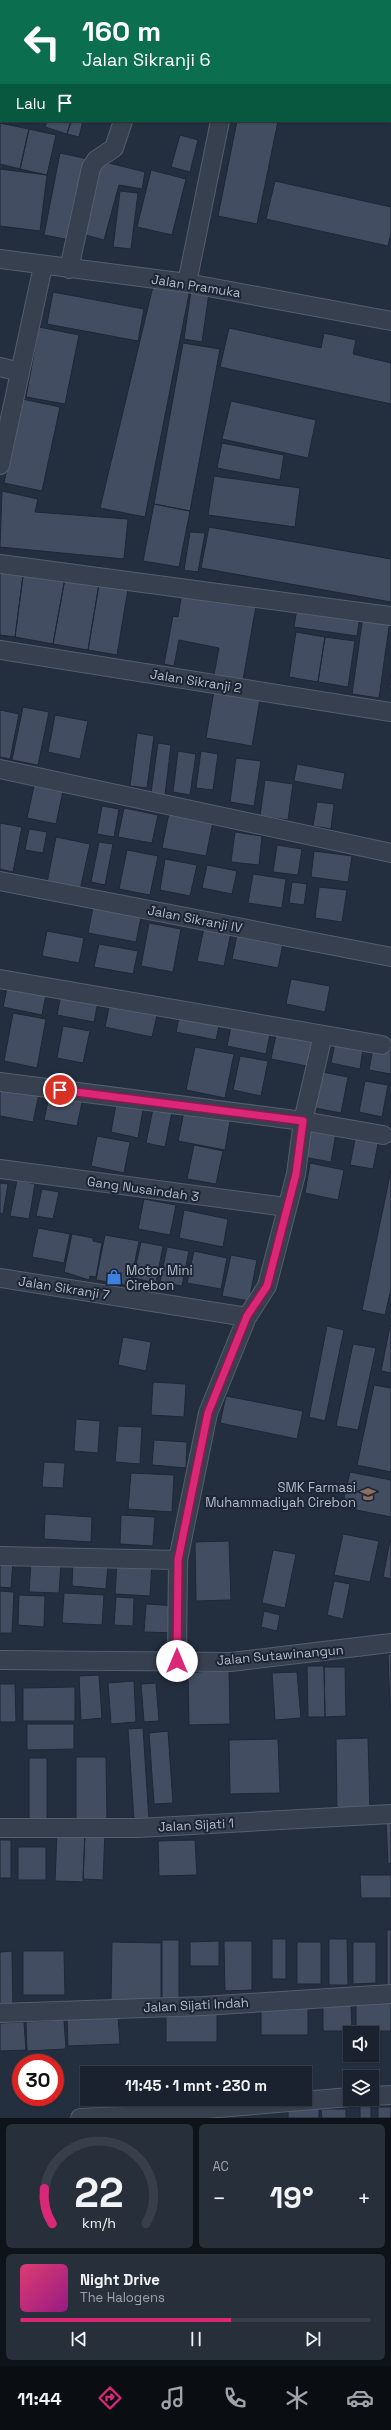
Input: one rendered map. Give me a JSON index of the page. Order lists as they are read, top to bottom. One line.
{"streets":{"street":["Jalan Pramuka","Jalan Sikranji 2","Jalan Sikranji IV","Gang Nusaindah 3","Jalan Sikranji 7","Jalan Sutawinangun","Jalan Sijati 1","Jalan Sijati Indah"]},"places":{"shop":["Motor Mini Cirebon"],"school or university":["SMK Farmasi Muhammadiyah Cirebon"]},"page":{"turn":["160 m","Jalan Sikranji 6"],"then":"Lalu","limit":"30","trip":"11:45 · 1 mnt · 230 m","tile":"AC","heat":["−","19°","+"],"song":["Night Drive","The Halogens"],"tabs":"11:44","gauge":["22","km/h"]}}
